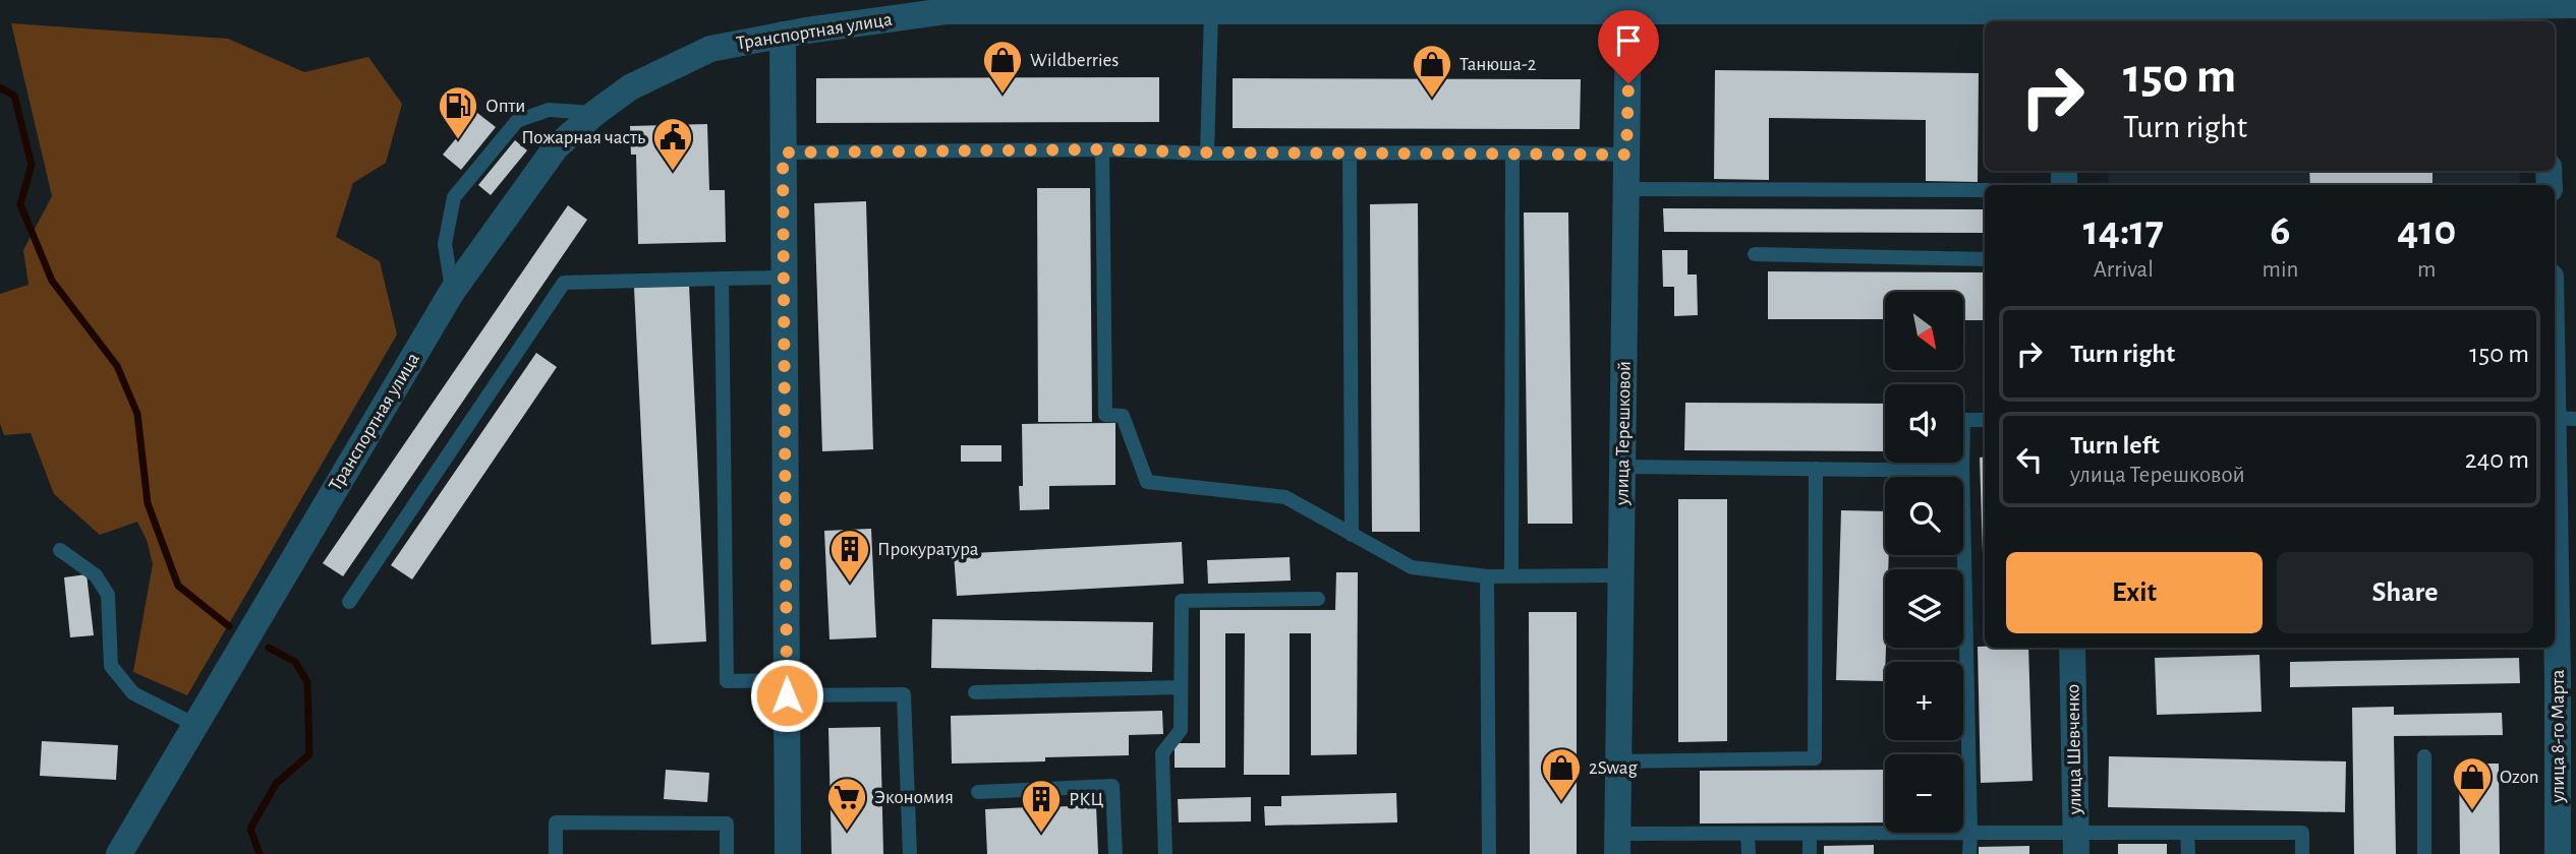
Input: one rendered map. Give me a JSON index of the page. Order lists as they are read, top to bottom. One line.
{"streets":{"street":["Транспортная улица","улица Терешковой","улица 8-го Марта","улица Шевченко"]},"crossings":[["Транспортная улица","улица Терешковой"]],"places":{"shop":["Wildberries","Танюша-2","2Swag","Ozon"],"fuel station":["Опти"],"public building":["Пожарная часть"],"building":["Прокуратура","РКЦ"],"supermarket":["Экономия"]},"north":"bottom right","page":{"turn":["150 m","Turn right"],"eta":["14:17","Arrival","6","min","410","m"],"map_buttons":["+","−"],"list":[{"name":"Turn right","value":"150 m"},{"name":"Turn left","note":"улица Терешковой","value":"240 m"}],"buttons":["Exit","Share"]}}
